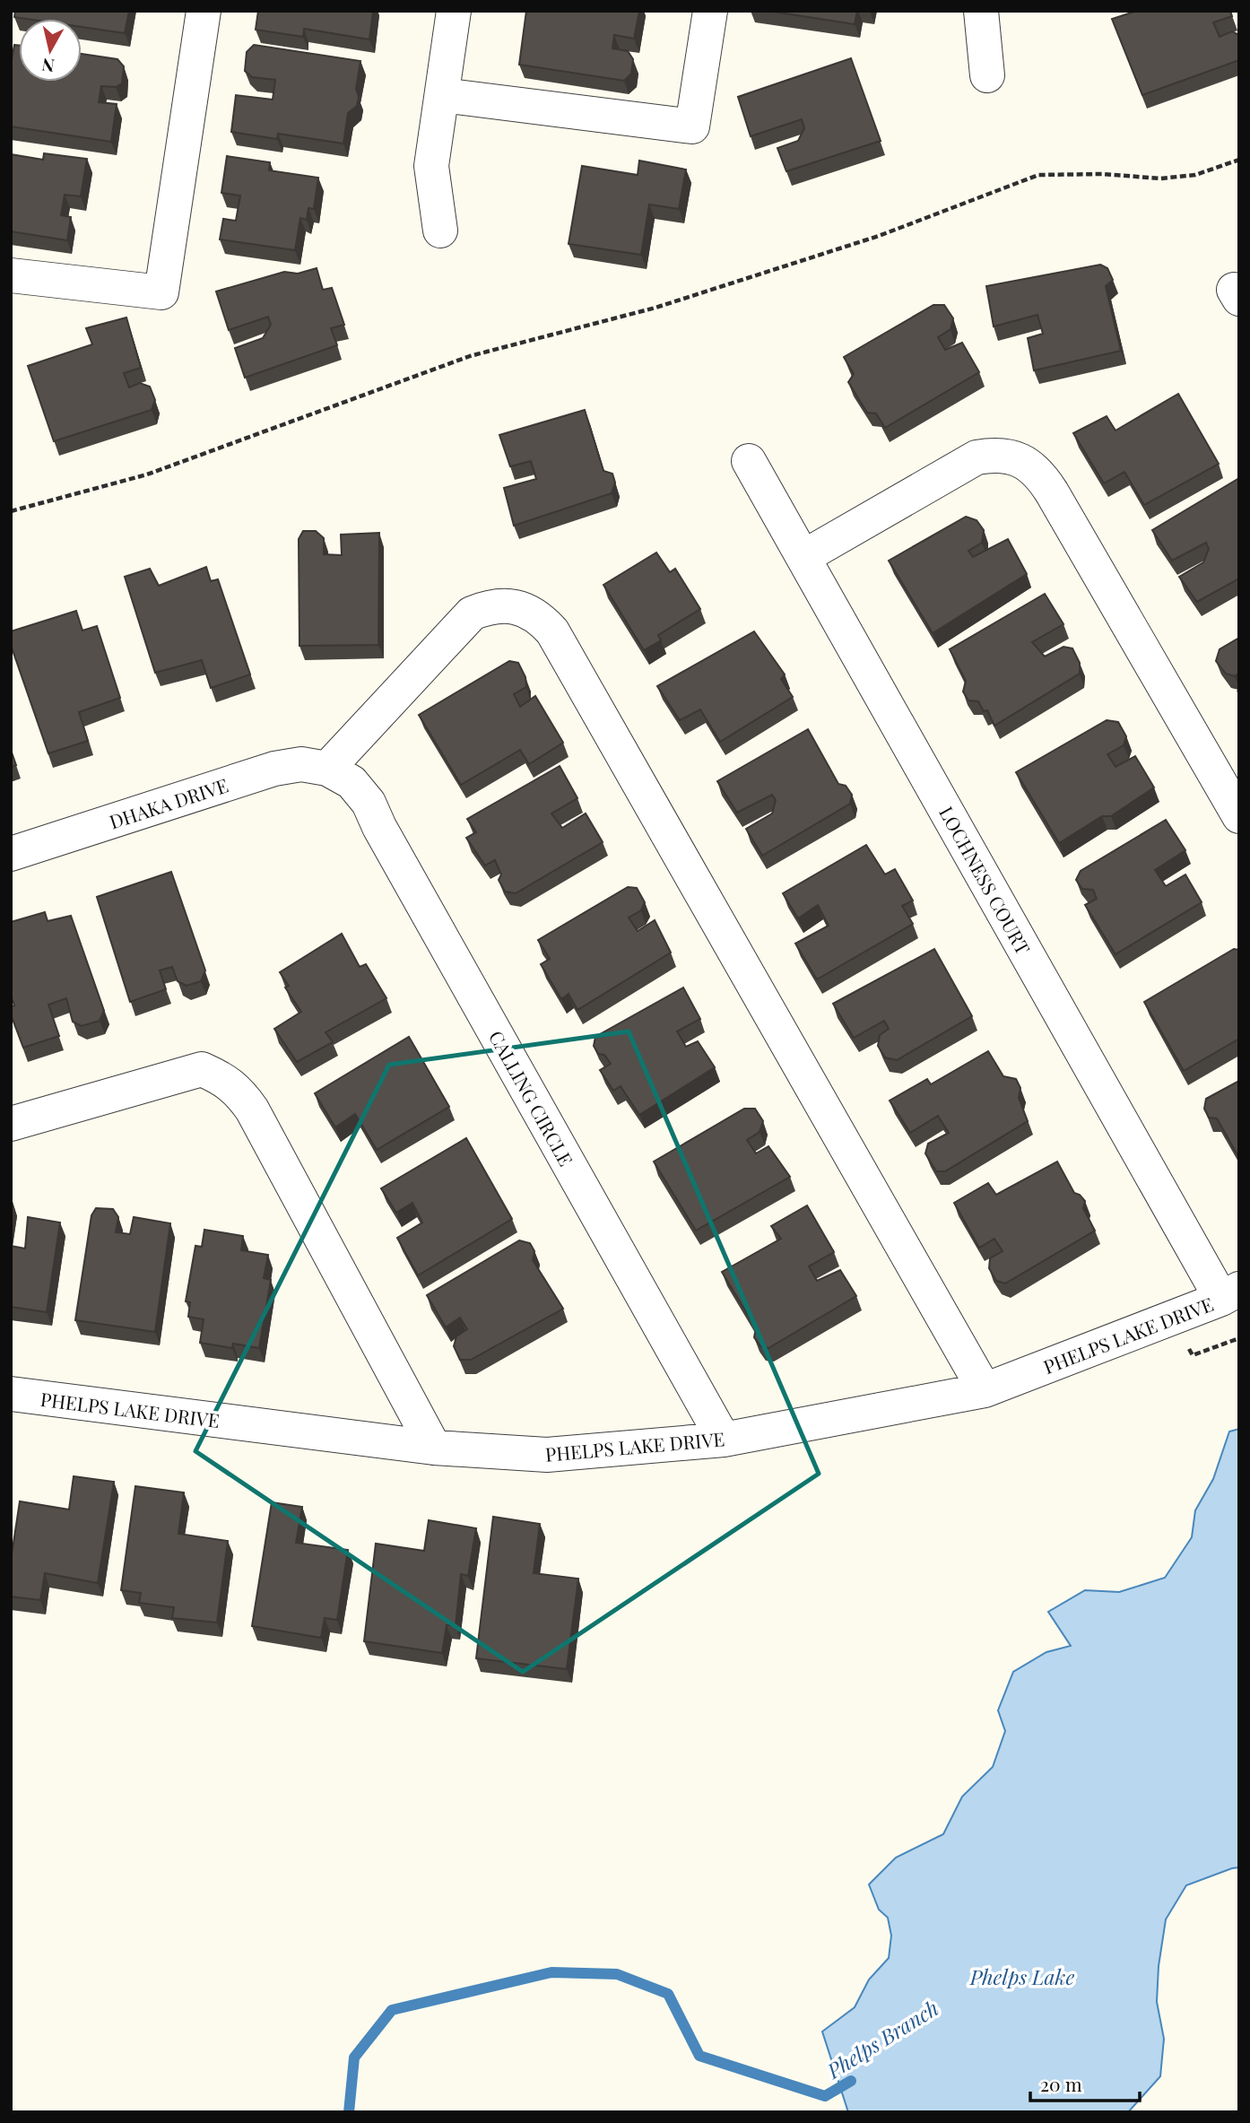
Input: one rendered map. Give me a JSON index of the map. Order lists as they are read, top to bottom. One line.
{"streets":{"street":["DHAKA DRIVE","LOCHNESS COURT","CALLING CIRCLE","PHELPS LAKE DRIVE"]},"crossings":[["DHAKA DRIVE","CALLING CIRCLE"],["LOCHNESS COURT","PHELPS LAKE DRIVE"],["CALLING CIRCLE","PHELPS LAKE DRIVE"]],"water":["Phelps Lake","Phelps Branch"],"scale_bar":"20 m","north":"bottom"}
